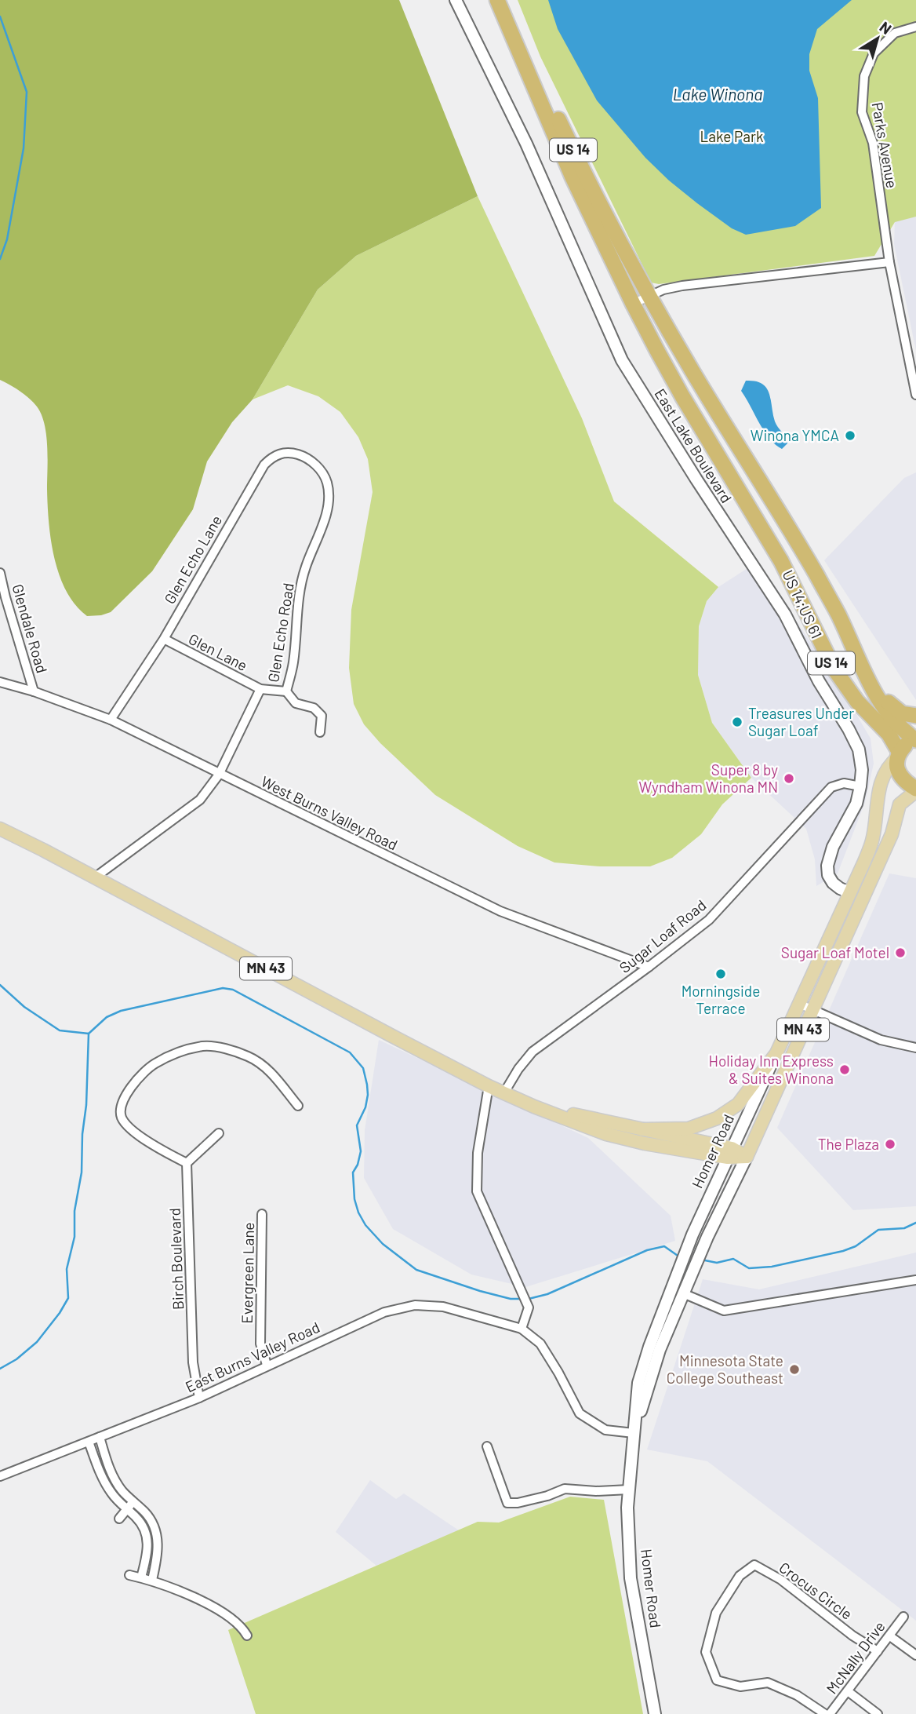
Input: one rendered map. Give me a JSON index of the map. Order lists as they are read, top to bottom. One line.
{"streets":{"highway":["US 14","US 14;US 61"],"main road":["MN 43","Homer Road"],"street":["Parks Avenue","East Lake Boulevard","Glen Echo Lane","Glendale Road","Glen Echo Road","Glen Lane","West Burns Valley Road","Sugar Loaf Road","Birch Boulevard","Evergreen Lane","East Burns Valley Road","Crocus Circle","McNally Drive"]},"crossings":[["US 14","US 14;US 61"],["East Lake Boulevard","Sugar Loaf Road"],["East Lake Boulevard","MN 43"],["East Lake Boulevard","Homer Road"],["Glen Echo Lane","Glen Echo Road"],["Glen Echo Lane","Glen Lane"],["Glen Echo Lane","West Burns Valley Road"],["US 14;US 61","MN 43"],["US 14;US 61","Homer Road"],["Glendale Road","West Burns Valley Road"],["Glen Echo Road","Glen Lane"],["Glen Echo Road","West Burns Valley Road"],["Glen Echo Road","MN 43"],["West Burns Valley Road","Sugar Loaf Road"],["Sugar Loaf Road","MN 43"],["MN 43","Homer Road"],["Birch Boulevard","East Burns Valley Road"],["Evergreen Lane","East Burns Valley Road"],["Crocus Circle","McNally Drive"]],"water":["Lake Winona"],"parks":["Lake Park"],"places":["Winona YMCA","Treasures Under Sugar Loaf","Super 8 by Wyndham Winona MN","Sugar Loaf Motel","Morningside Terrace","Holiday Inn Express & Suites Winona","The Plaza","Minnesota State College Southeast"],"north":"top right"}
